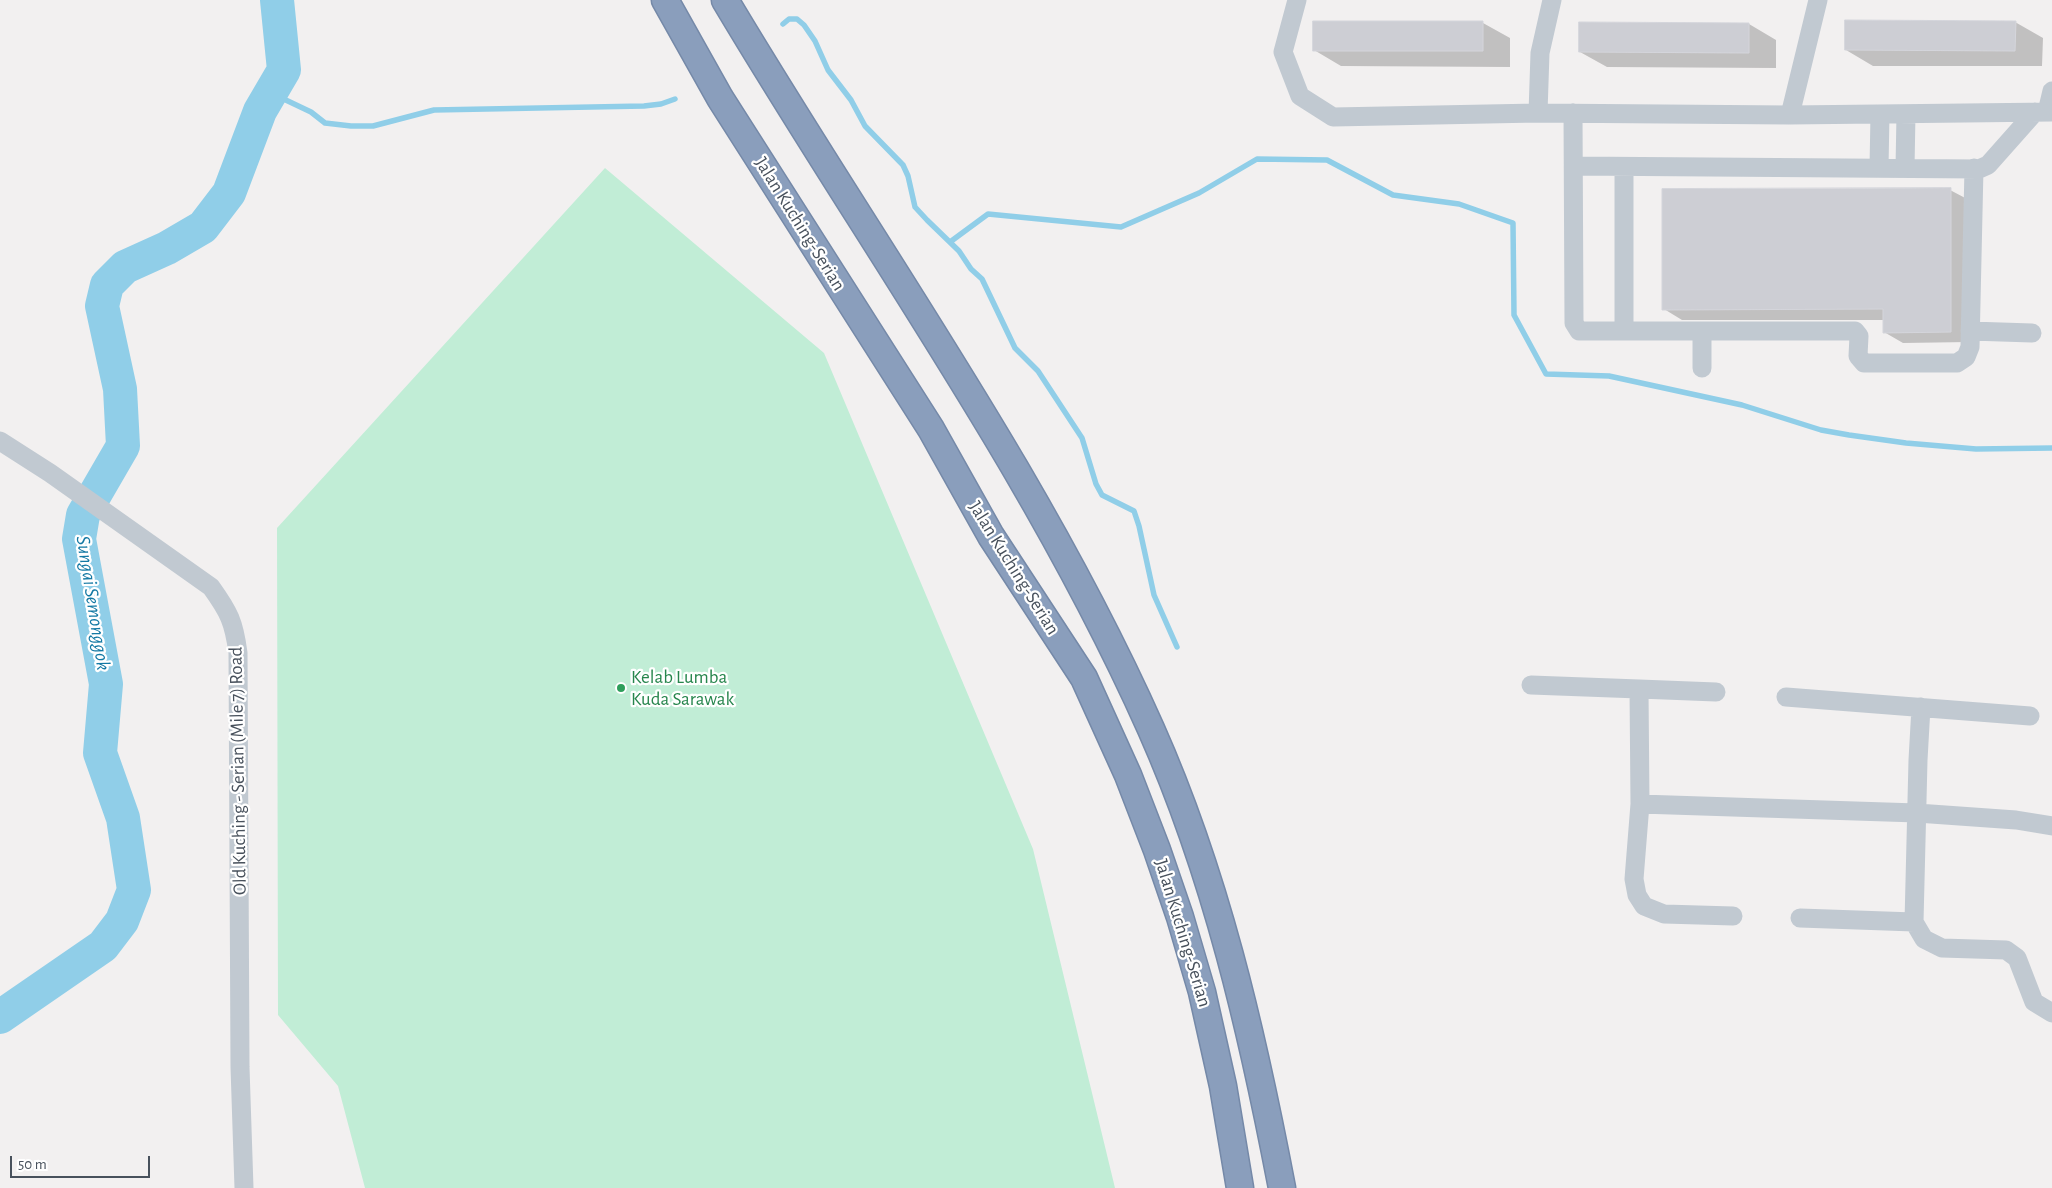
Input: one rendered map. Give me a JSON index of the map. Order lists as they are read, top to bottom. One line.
{"streets":{"highway":["Jalan Kuching-Serian"],"street":["Old Kuching - Serian (Mile 7) Road"]},"water":["Sungai Semonggok"],"places":["Kelab Lumba Kuda Sarawak"],"scale_bar":"50 m"}
